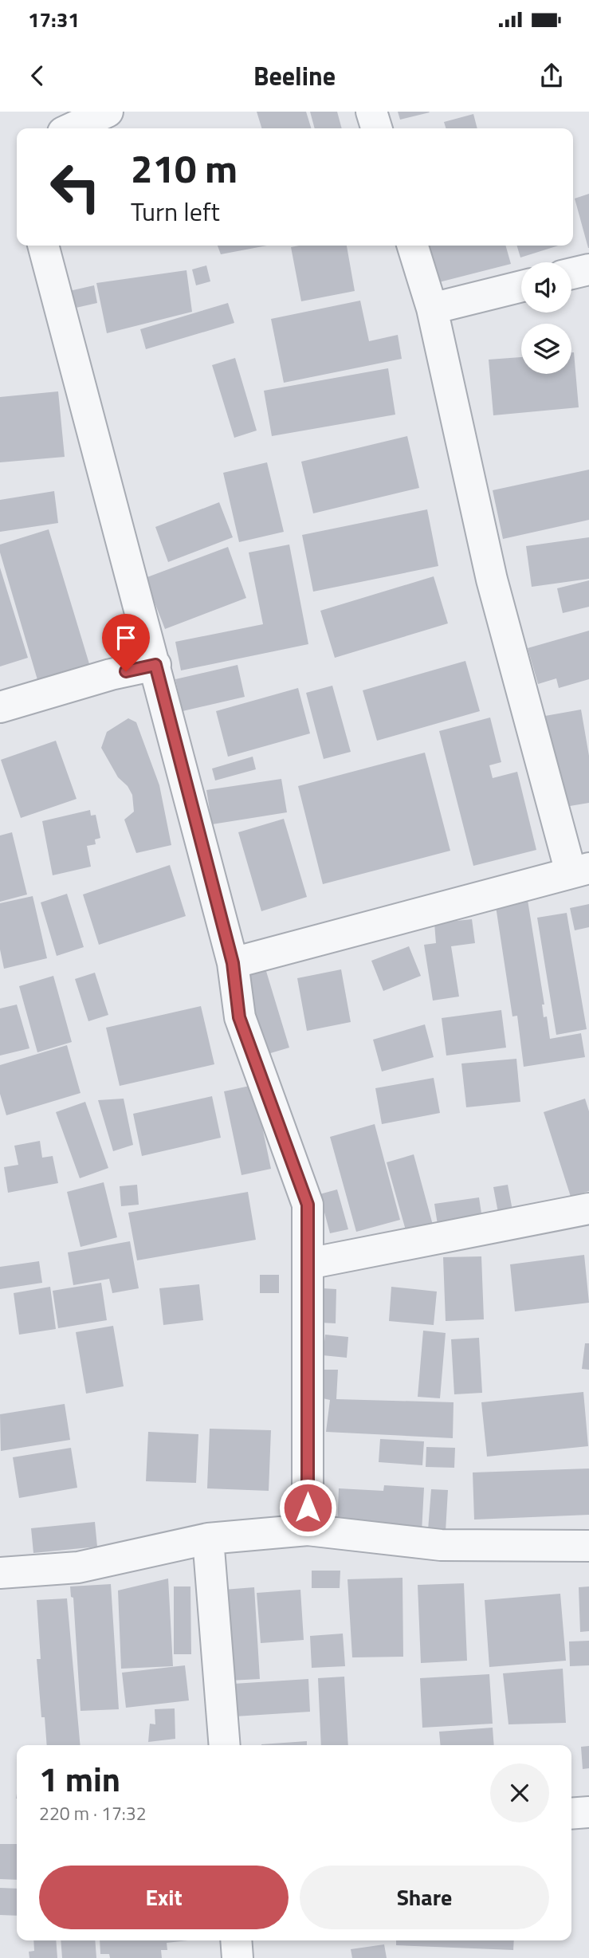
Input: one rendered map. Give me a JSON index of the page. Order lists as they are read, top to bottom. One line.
{"page":{"status":"17:31","header":"Beeline","turn":["210 m","Turn left"],"heading":["1 min","220 m · 17:32"],"buttons":["Exit","Share"]}}
